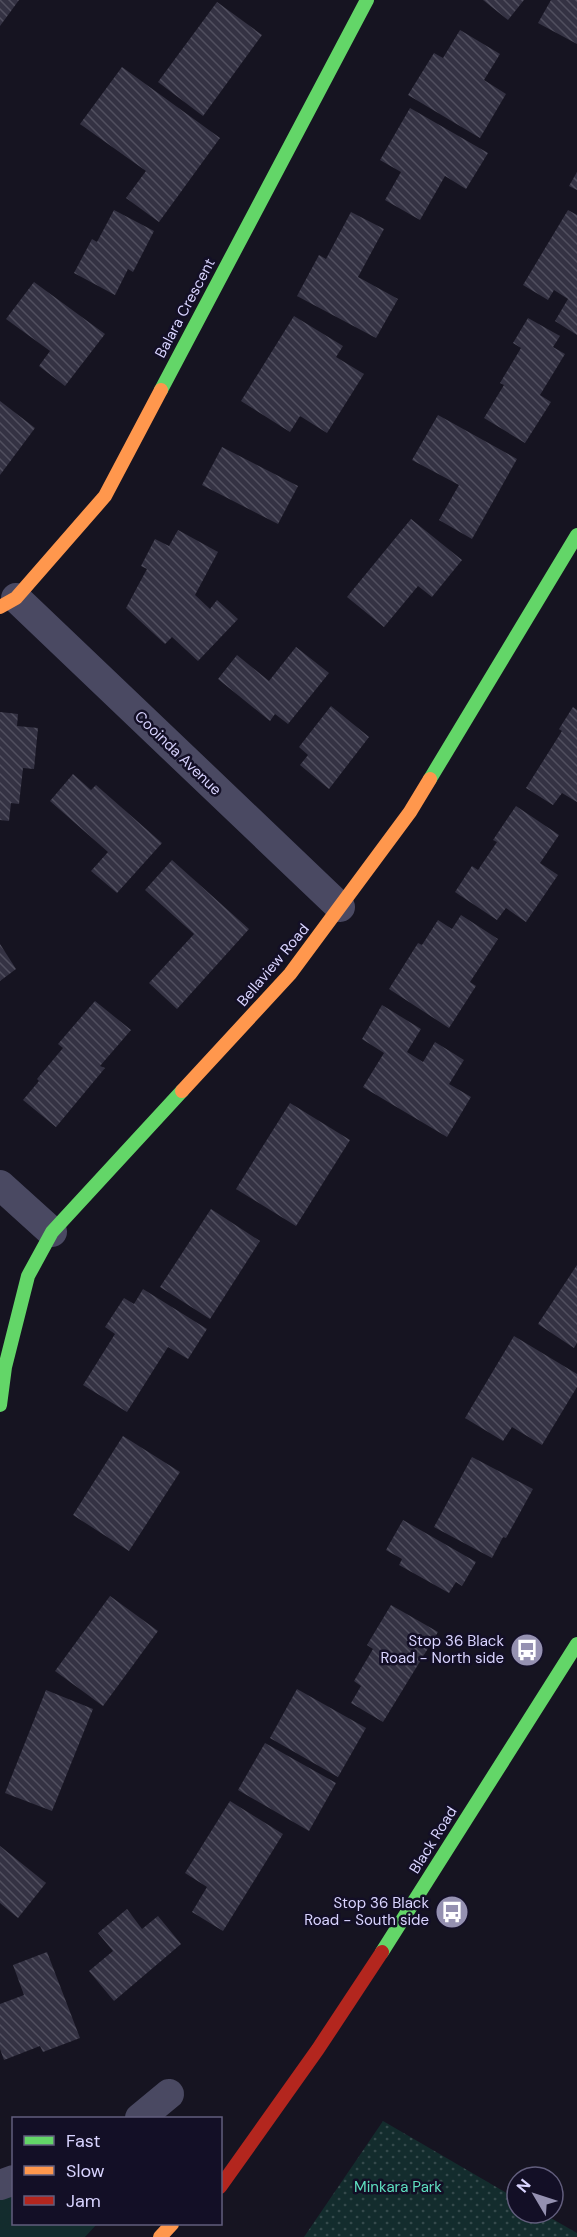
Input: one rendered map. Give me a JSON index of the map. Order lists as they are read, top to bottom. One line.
{"streets":{"street":["Balara Crescent","Cooinda Avenue","Bellaview Road","Black Road"]},"crossings":[["Balara Crescent","Cooinda Avenue"],["Cooinda Avenue","Bellaview Road"]],"parks":["Minkara Park"],"places":{"bus stop":["Stop 36 Black Road - North side","Stop 36 Black Road - South side"]},"legend":["Fast","Slow","Jam"],"north":"top left"}
